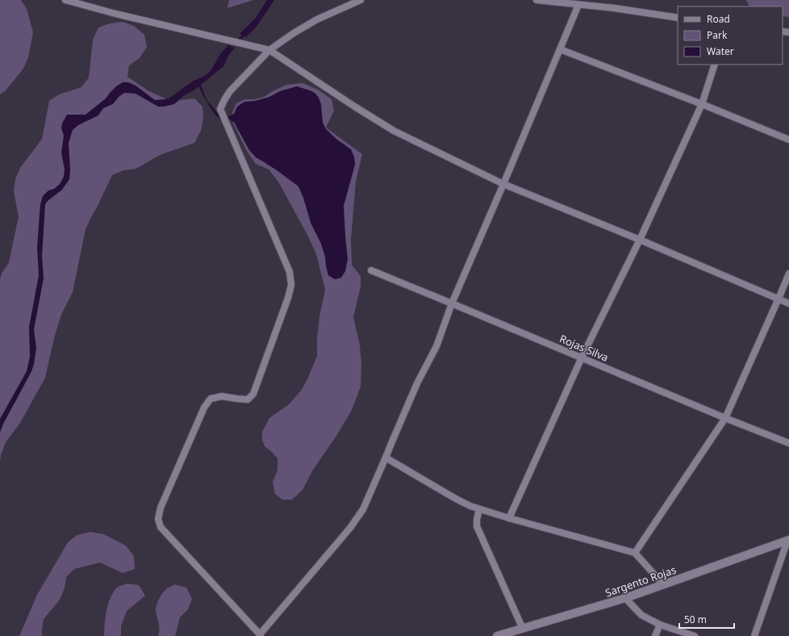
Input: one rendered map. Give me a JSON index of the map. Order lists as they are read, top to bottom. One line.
{"streets":{"street":["Rojas Silva","Sargento Rojas"]},"legend":["Road","Park","Water"],"scale_bar":"50 m"}
